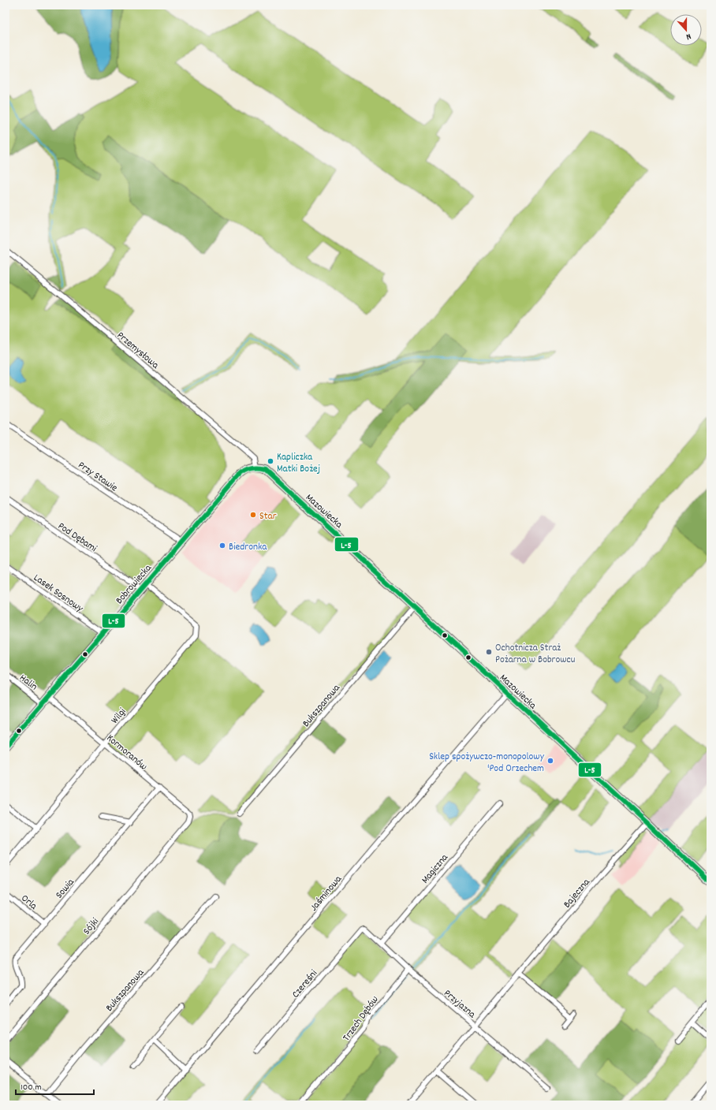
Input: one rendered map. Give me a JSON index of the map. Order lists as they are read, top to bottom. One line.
{"streets":{"street":["Przemysłowa","Przy Stawie","Mazowiecka","Pod Dębami","Bobrowiecka","Lasek Sosnowy","Halin","Bukszpanowa","Wilgi","Kormoranów","Magiczna","Sowia","Jaśminowa","Bajeczna","Orla","Sójki","Czereśni","Przyjazna","Trzech Dębów"]},"crossings":[["Przemysłowa","Mazowiecka"],["Przemysłowa","Bobrowiecka"],["Przy Stawie","Bobrowiecka"],["Mazowiecka","Bobrowiecka"],["Mazowiecka","Bukszpanowa"],["Mazowiecka","Jaśminowa"],["Mazowiecka","Bajeczna"],["Pod Dębami","Bobrowiecka"],["Bobrowiecka","Lasek Sosnowy"],["Bobrowiecka","Halin"],["Bobrowiecka","Wilgi"],["Bobrowiecka","Kormoranów"],["Wilgi","Kormoranów"],["Kormoranów","Sowia"],["Kormoranów","Sójki"],["Magiczna","Przyjazna"],["Sowia","Orla"],["Bajeczna","Przyjazna"],["Czereśni","Przyjazna"],["Przyjazna","Trzech Dębów"]],"places":["Kapliczka Matki Bożej","Star","Biedronka","Ochotnicza Straż Pożarna w Bobrowcu","Sklep spożywczo-monopolowy 'Pod Orzechem"],"lines":["transit line L-5"],"scale_bar":"100 m","north":"bottom"}
